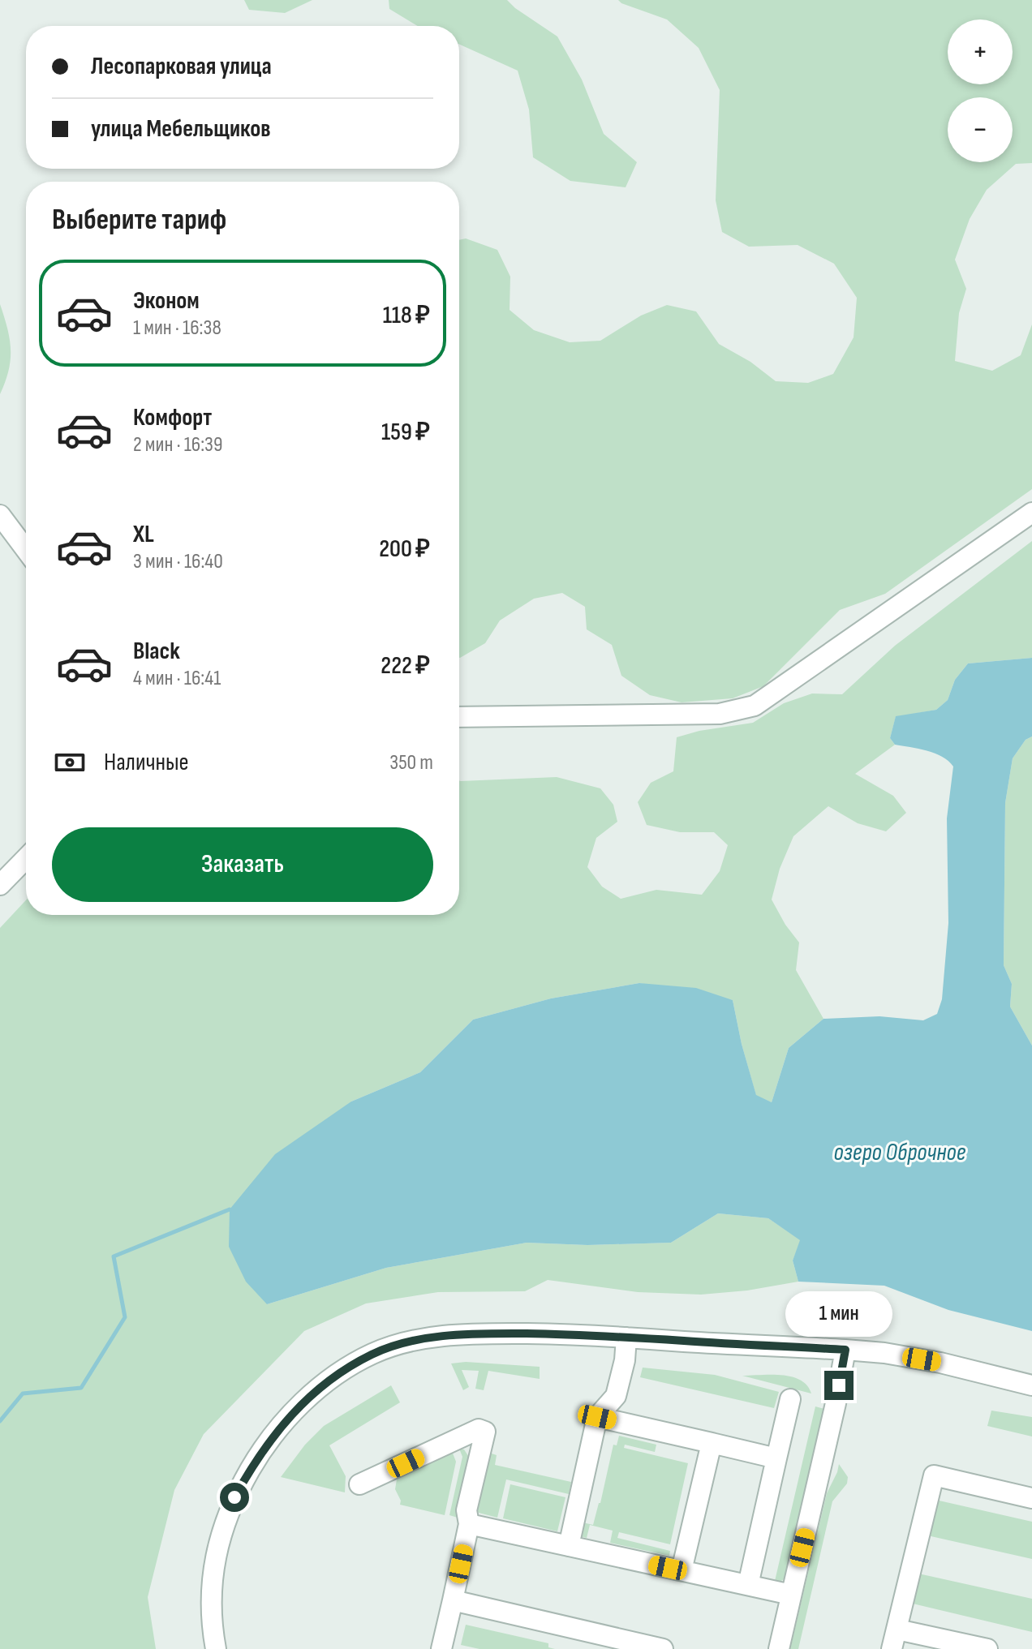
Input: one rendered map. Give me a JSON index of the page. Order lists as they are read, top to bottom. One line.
{"water":["озеро Оброчное"],"page":{"map_buttons":["+","−"],"banner":["Лесопарковая улица","улица Мебельщиков"],"heading":"Выберите тариф","list":[{"name":"Эконом","note":"1 мин · 16:38","value":"118 ₽"},{"name":"Комфорт","note":"2 мин · 16:39","value":"159 ₽"},{"name":"XL","note":"3 мин · 16:40","value":"200 ₽"},{"name":"Black","note":"4 мин · 16:41","value":"222 ₽"}],"pay":["Наличные","350 m"],"buttons":"Заказать","bubble":"1 мин"}}
